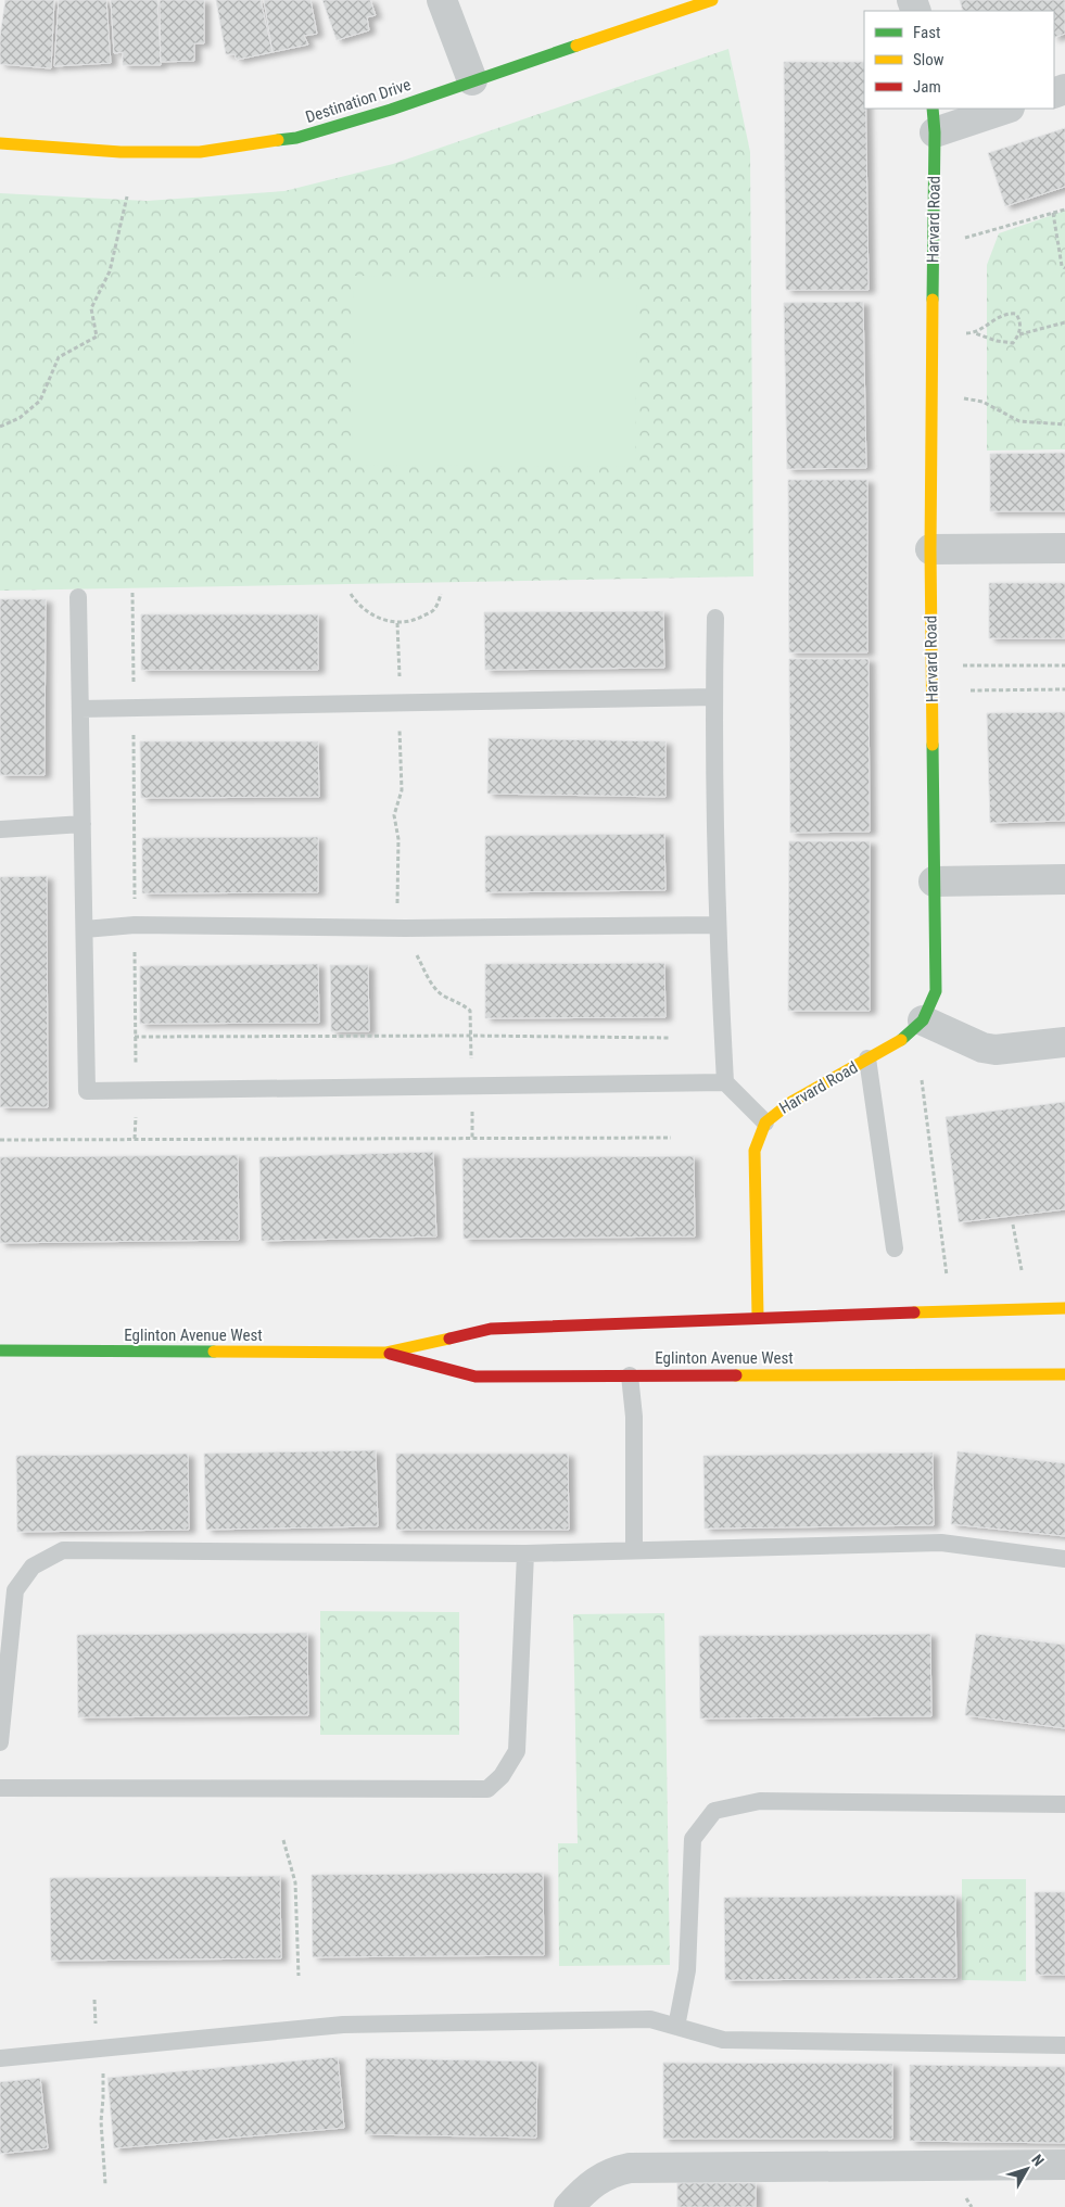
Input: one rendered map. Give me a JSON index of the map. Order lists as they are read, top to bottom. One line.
{"streets":{"street":["Destination Drive","Harvard Road","Eglinton Avenue West"]},"legend":["Fast","Slow","Jam"],"north":"top right"}
